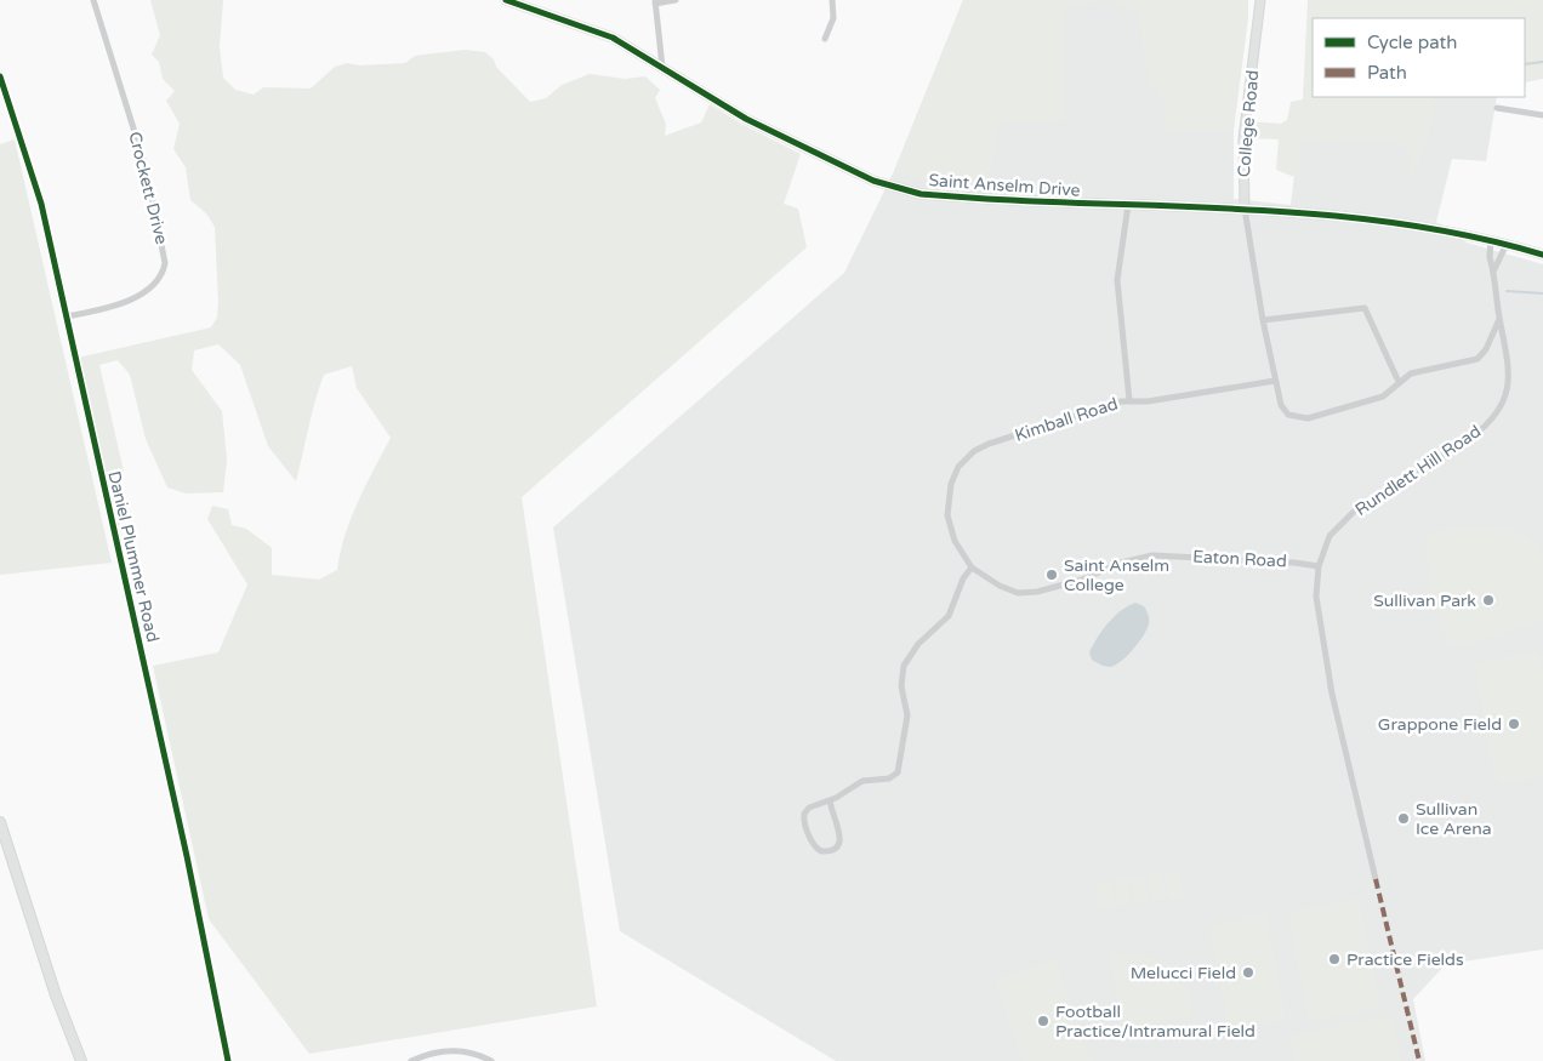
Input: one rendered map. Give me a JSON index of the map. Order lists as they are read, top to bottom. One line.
{"streets":{"street":["College Road","Saint Anselm Drive","Crockett Drive","Kimball Road","Rundlett Hill Road","Daniel Plummer Road","Eaton Road"]},"crossings":[["College Road","Saint Anselm Drive"],["College Road","Rundlett Hill Road"],["Saint Anselm Drive","Kimball Road"],["Saint Anselm Drive","Rundlett Hill Road"],["Crockett Drive","Daniel Plummer Road"],["Kimball Road","Eaton Road"],["Rundlett Hill Road","Eaton Road"]],"places":["Saint Anselm College","Sullivan Park","Grappone Field","Sullivan Ice Arena","Practice Fields","Melucci Field","Football Practice/Intramural Field"],"legend":["Cycle path","Path"]}
